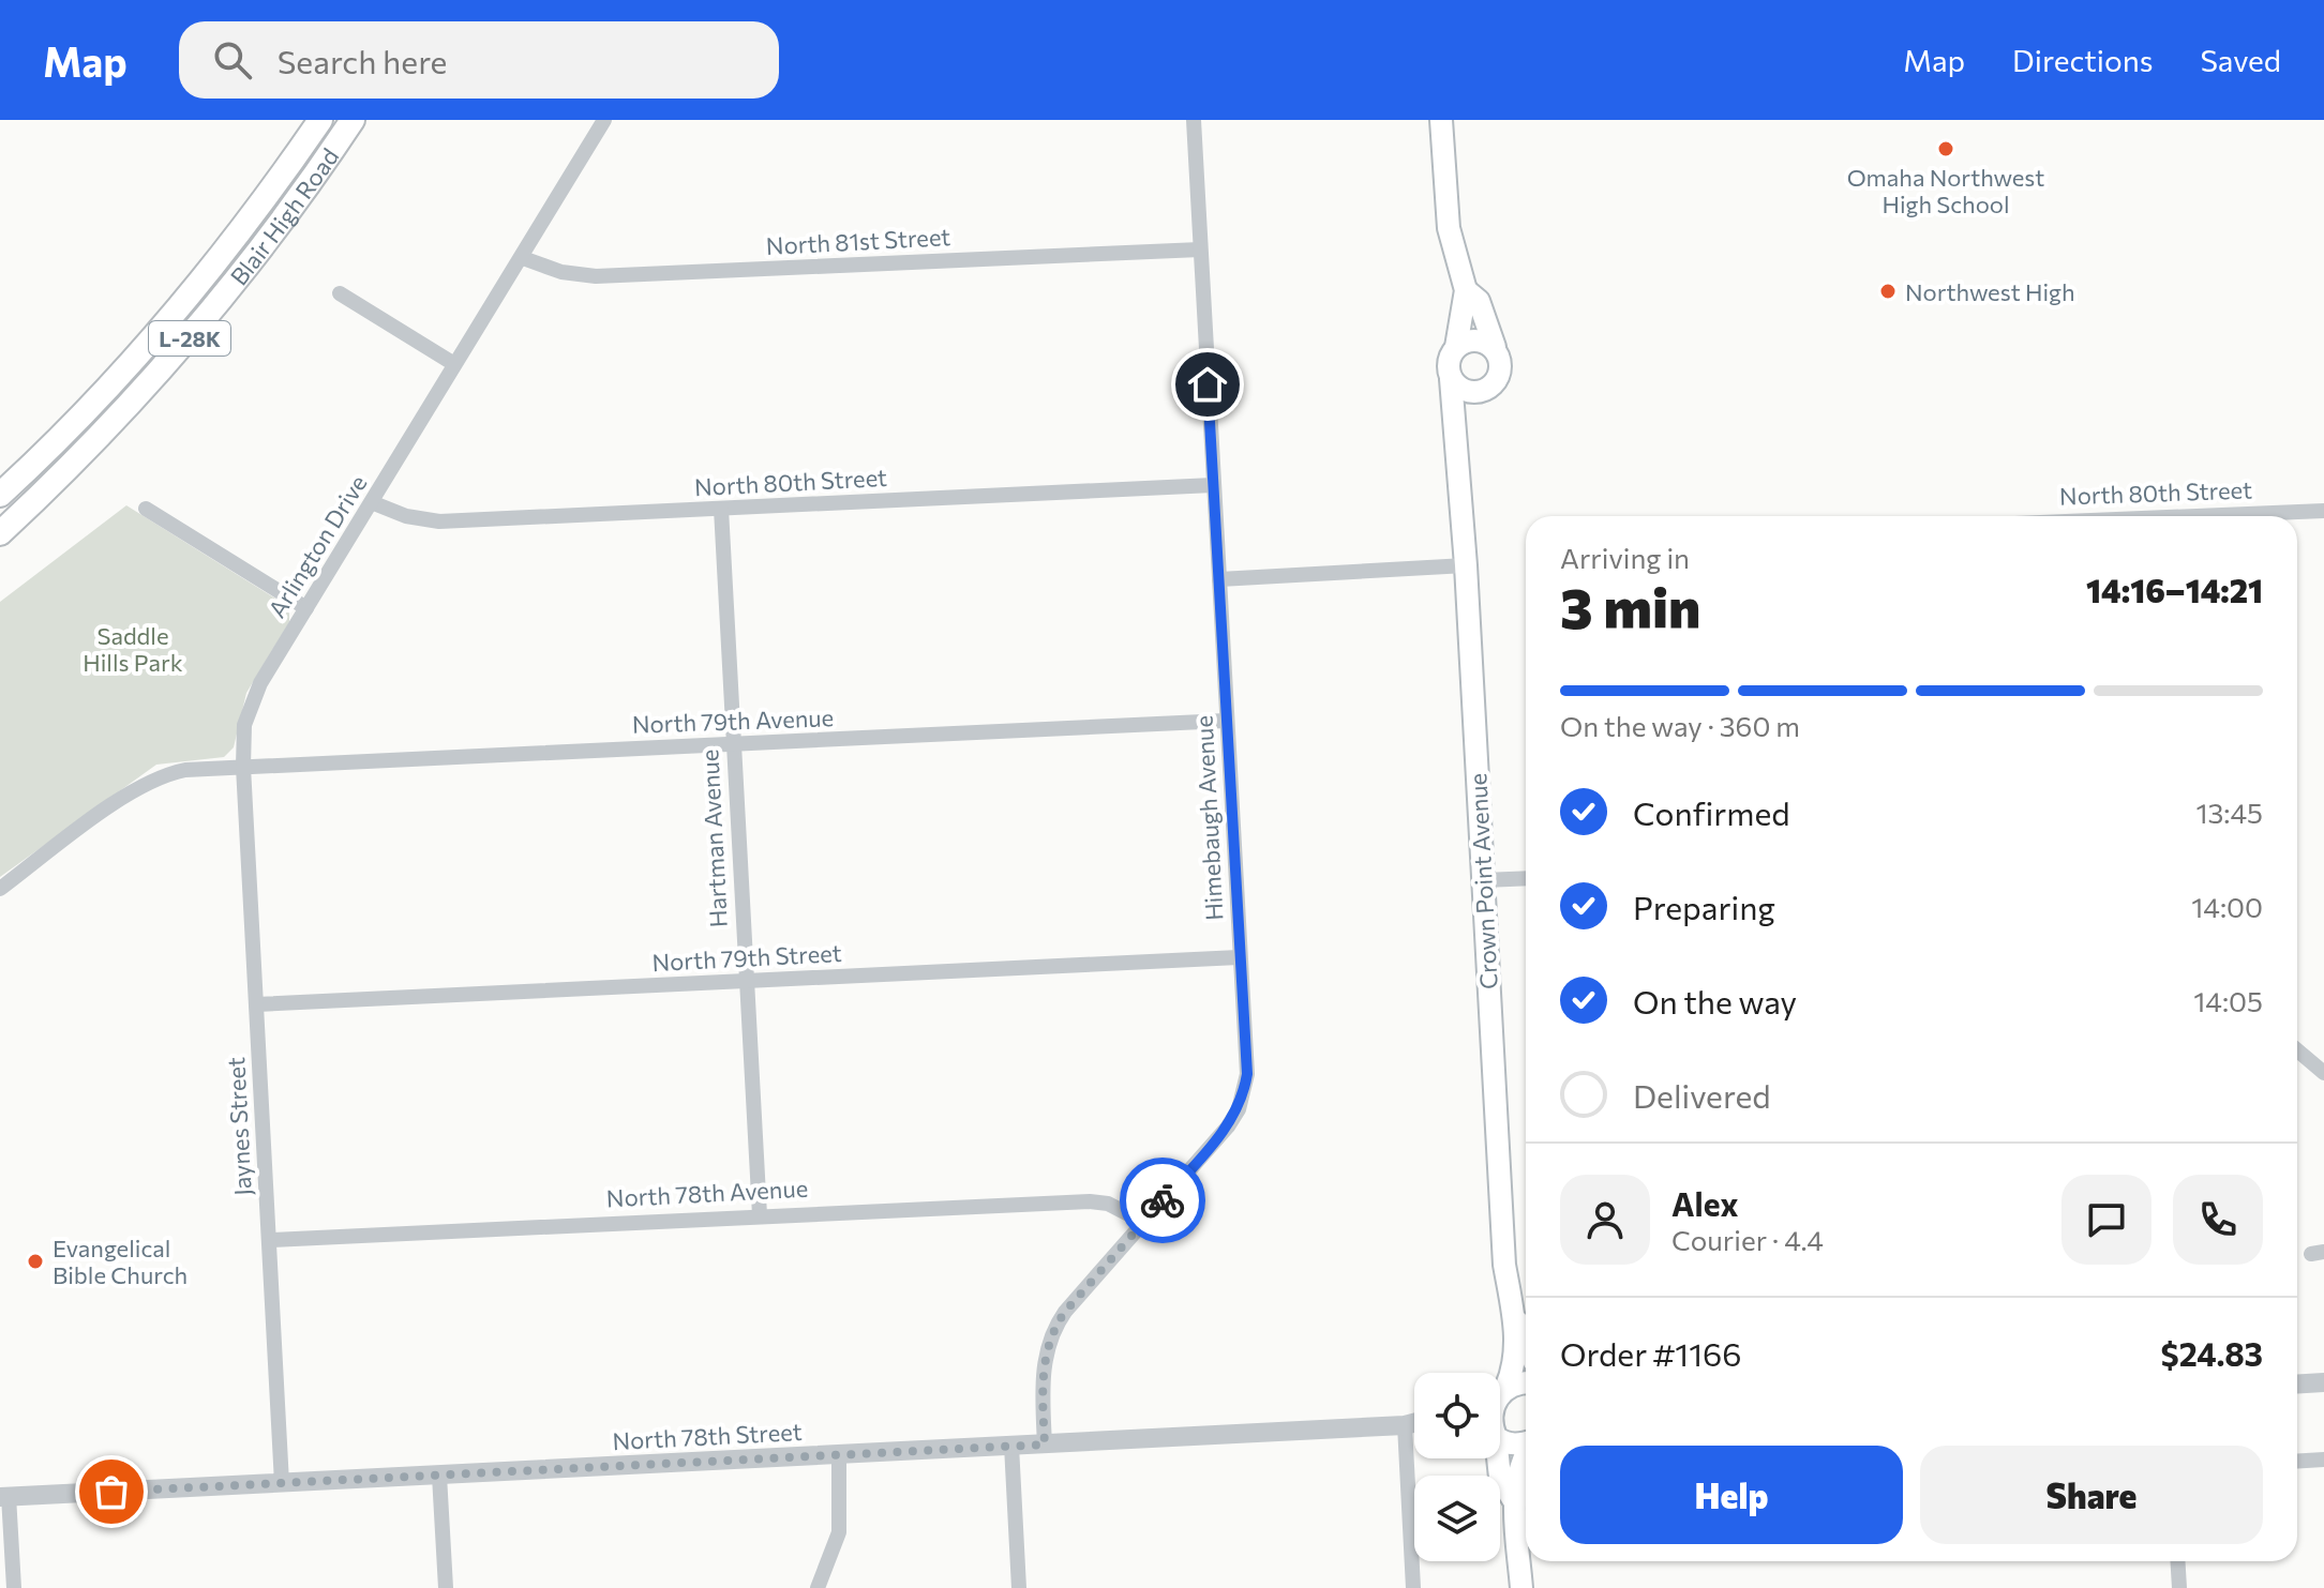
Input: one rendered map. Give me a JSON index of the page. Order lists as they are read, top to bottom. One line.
{"streets":{"main road":["Blair High Road","L-28K","Crown Point Avenue"],"street":["North 81st Street","North 80th Street","Arlington Drive","North 79th Avenue","Himebaugh Avenue","Hartman Avenue","North 79th Street","Jaynes Street","North 78th Avenue","North 78th Street"]},"crossings":[["North 81st Street","Arlington Drive"],["North 81st Street","Himebaugh Avenue"],["North 80th Street","Arlington Drive"],["North 80th Street","Himebaugh Avenue"],["North 80th Street","Hartman Avenue"],["Arlington Drive","North 79th Avenue"],["Arlington Drive","Jaynes Street"],["North 79th Avenue","Himebaugh Avenue"],["North 79th Avenue","Hartman Avenue"],["North 79th Avenue","Jaynes Street"],["Himebaugh Avenue","North 79th Street"],["Himebaugh Avenue","North 78th Avenue"],["Himebaugh Avenue","North 78th Street"],["Hartman Avenue","North 79th Street"],["Hartman Avenue","North 78th Avenue"],["North 79th Street","Jaynes Street"],["Jaynes Street","North 78th Avenue"],["Jaynes Street","North 78th Street"]],"parks":["Saddle Hills Park"],"places":["Omaha Northwest High School","Northwest High","Evangelical Bible Church"],"page":{"header":"Map","search":"Search here","nav":["Map","Directions","Saved"],"heading":["3 min","Arriving in","14:16–14:21"],"panel":["Alex","Courier · 4.4","Order #1166","$24.83"],"bar":"On the way · 360 m","list":[["Confirmed","13:45"],["Preparing","14:00"],["On the way","14:05"],"Delivered"],"buttons":["Help","Share"]}}
